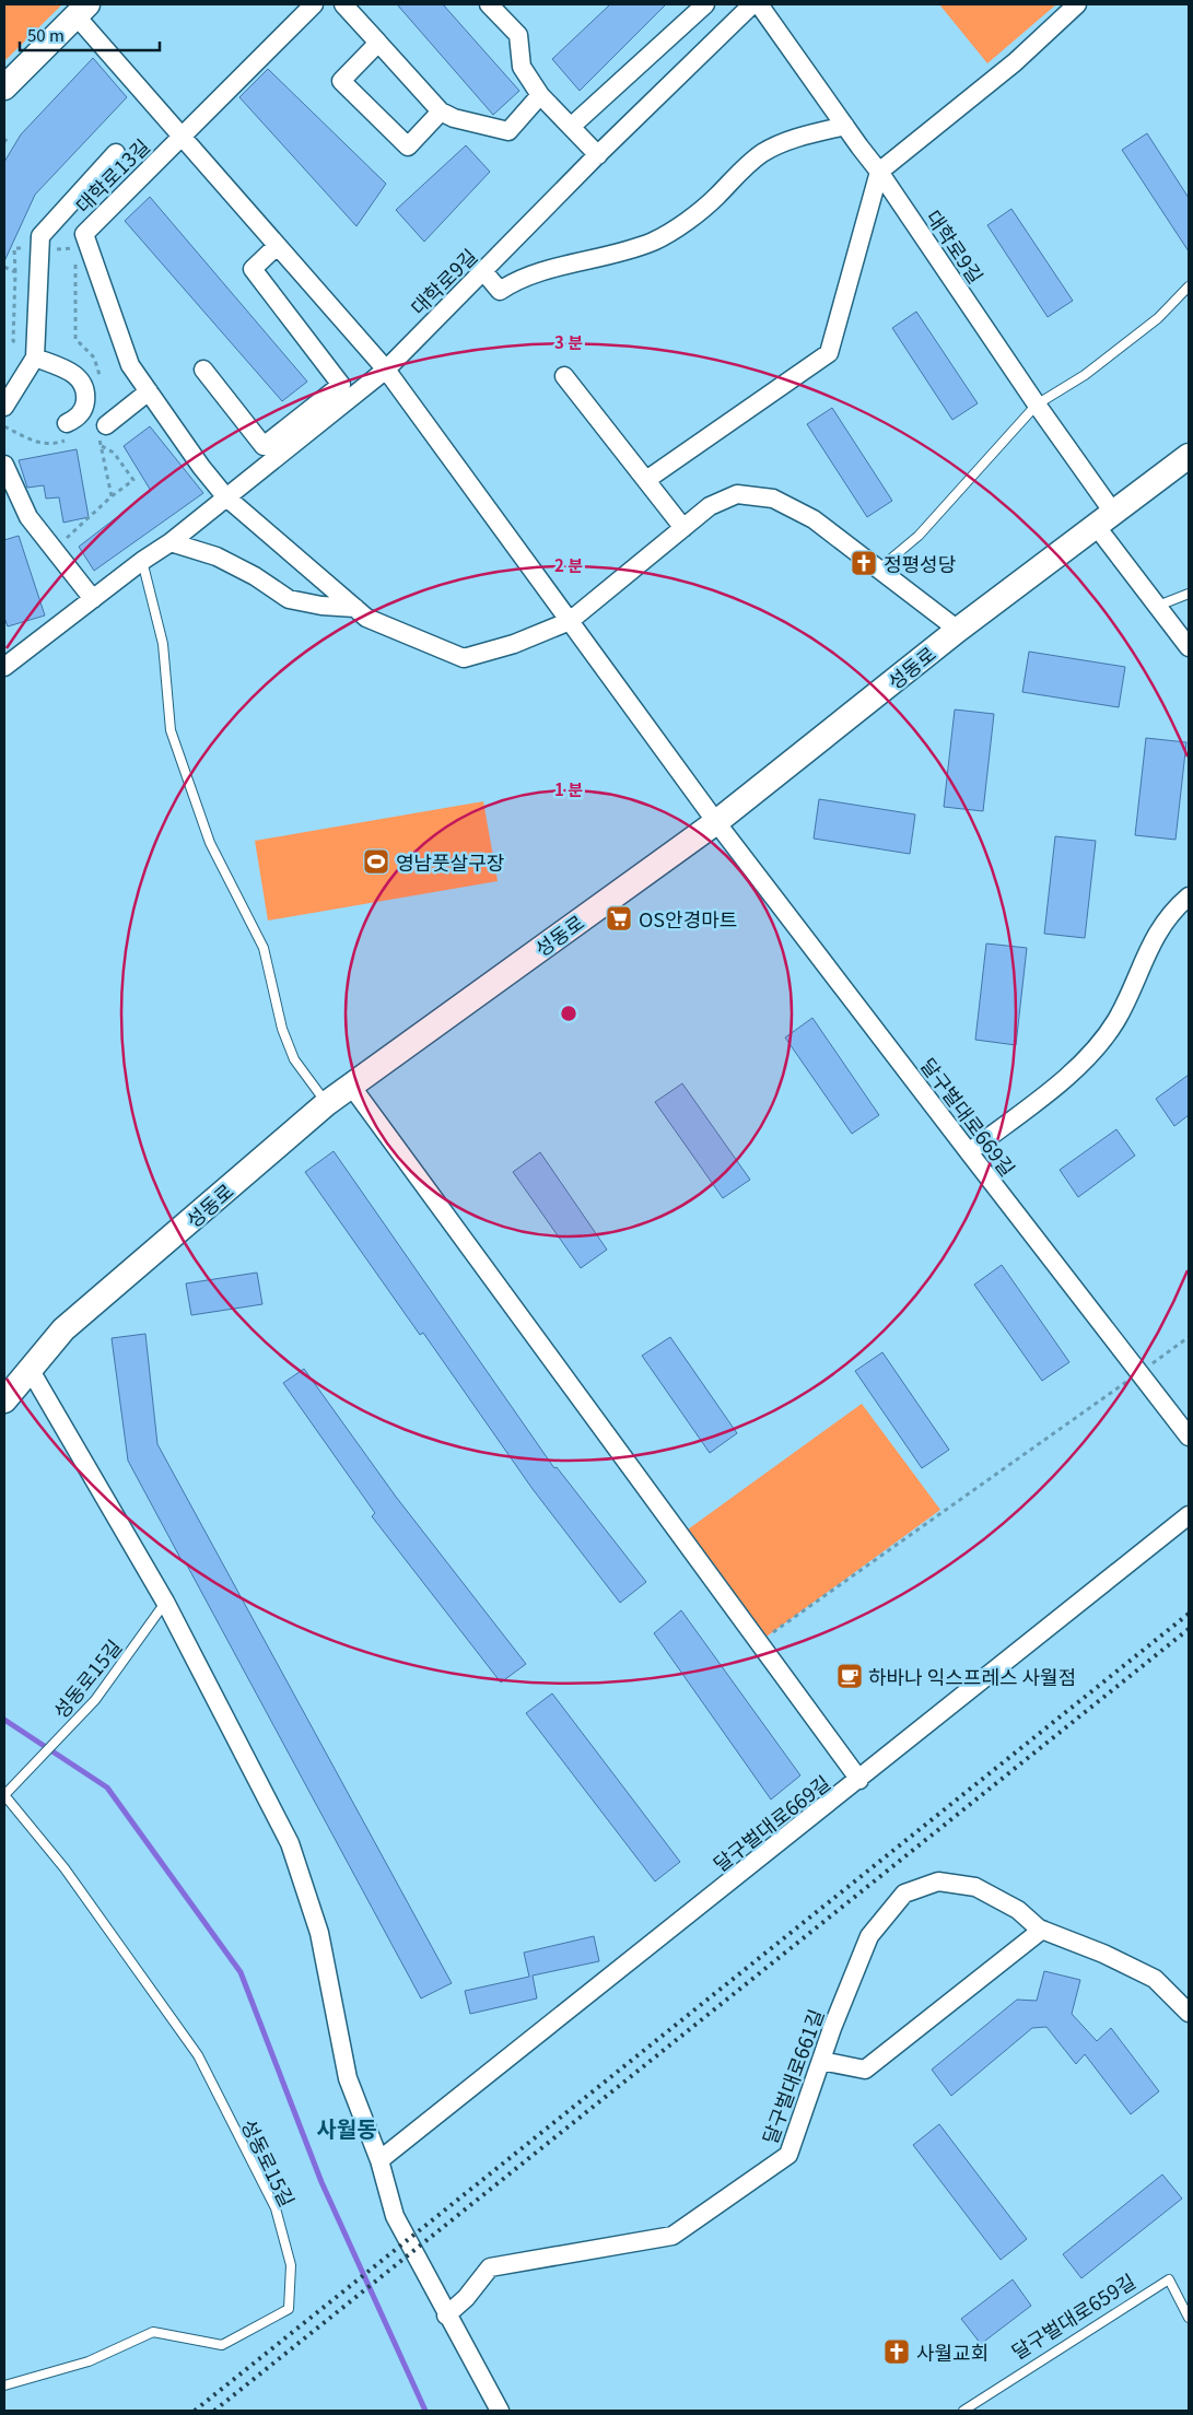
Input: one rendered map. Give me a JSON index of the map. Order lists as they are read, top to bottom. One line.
{"streets":{"street":["대학로13길","대학로9길","성동로","달구벌대로669길","달구벌대로661길"],"lane":["성동로15길","달구벌대로659길"]},"crossings":[["대학로13길","대학로9길"],["대학로13길","성동로"],["대학로13길","달구벌대로669길"],["대학로9길","성동로"],["대학로9길","달구벌대로669길"],["성동로","달구벌대로669길"]],"districts":["사월동"],"places":{"church":["정평성당","사월교회"],"sports":["영남풋살구장"],"supermarket":["OS안경마트"],"cafe":["하바나 익스프레스 사월점"]},"scale_bar":"50 m","rings":["3 분","2 분","1 분"]}
